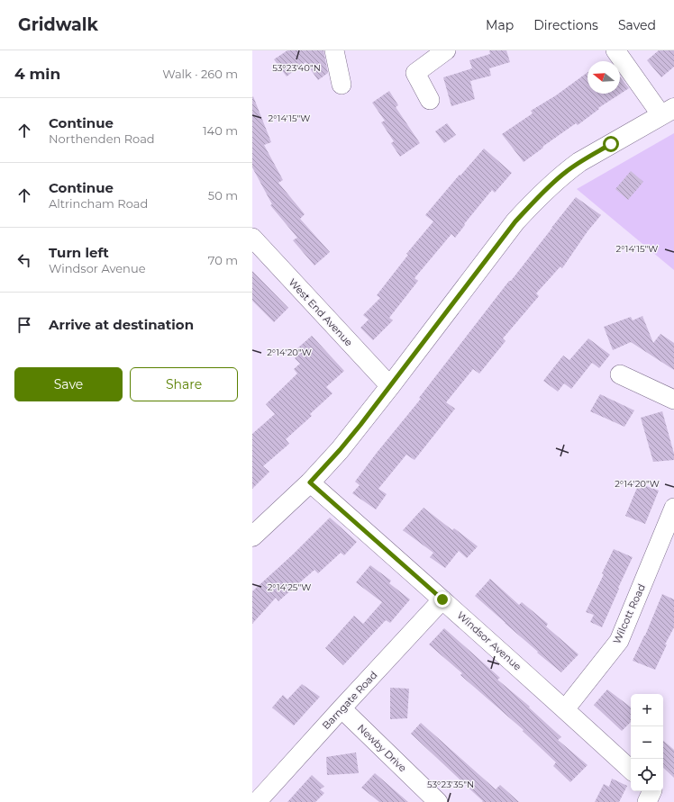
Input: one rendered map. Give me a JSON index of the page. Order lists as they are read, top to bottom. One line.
{"streets":{"street":["West End Avenue","Wilcott Road","Windsor Avenue","Barngate Road","Newby Drive"]},"crossings":[["Wilcott Road","Windsor Avenue"],["Windsor Avenue","Barngate Road"],["Barngate Road","Newby Drive"]],"north":"left","page":{"header":"Gridwalk","nav":["Map","Directions","Saved"],"heading":["4 min","Walk · 260 m"],"list":[["Continue","Northenden Road","140 m"],["Continue","Altrincham Road","50 m"],["Turn left","Windsor Avenue","70 m"],"Arrive at destination"],"buttons":["Save","Share"],"map_buttons":["+","−"]},"coordinates":["53°23'40\"N","2°14'15\"W","2°14'20\"W","2°14'25\"W","53°23'35\"N"]}
